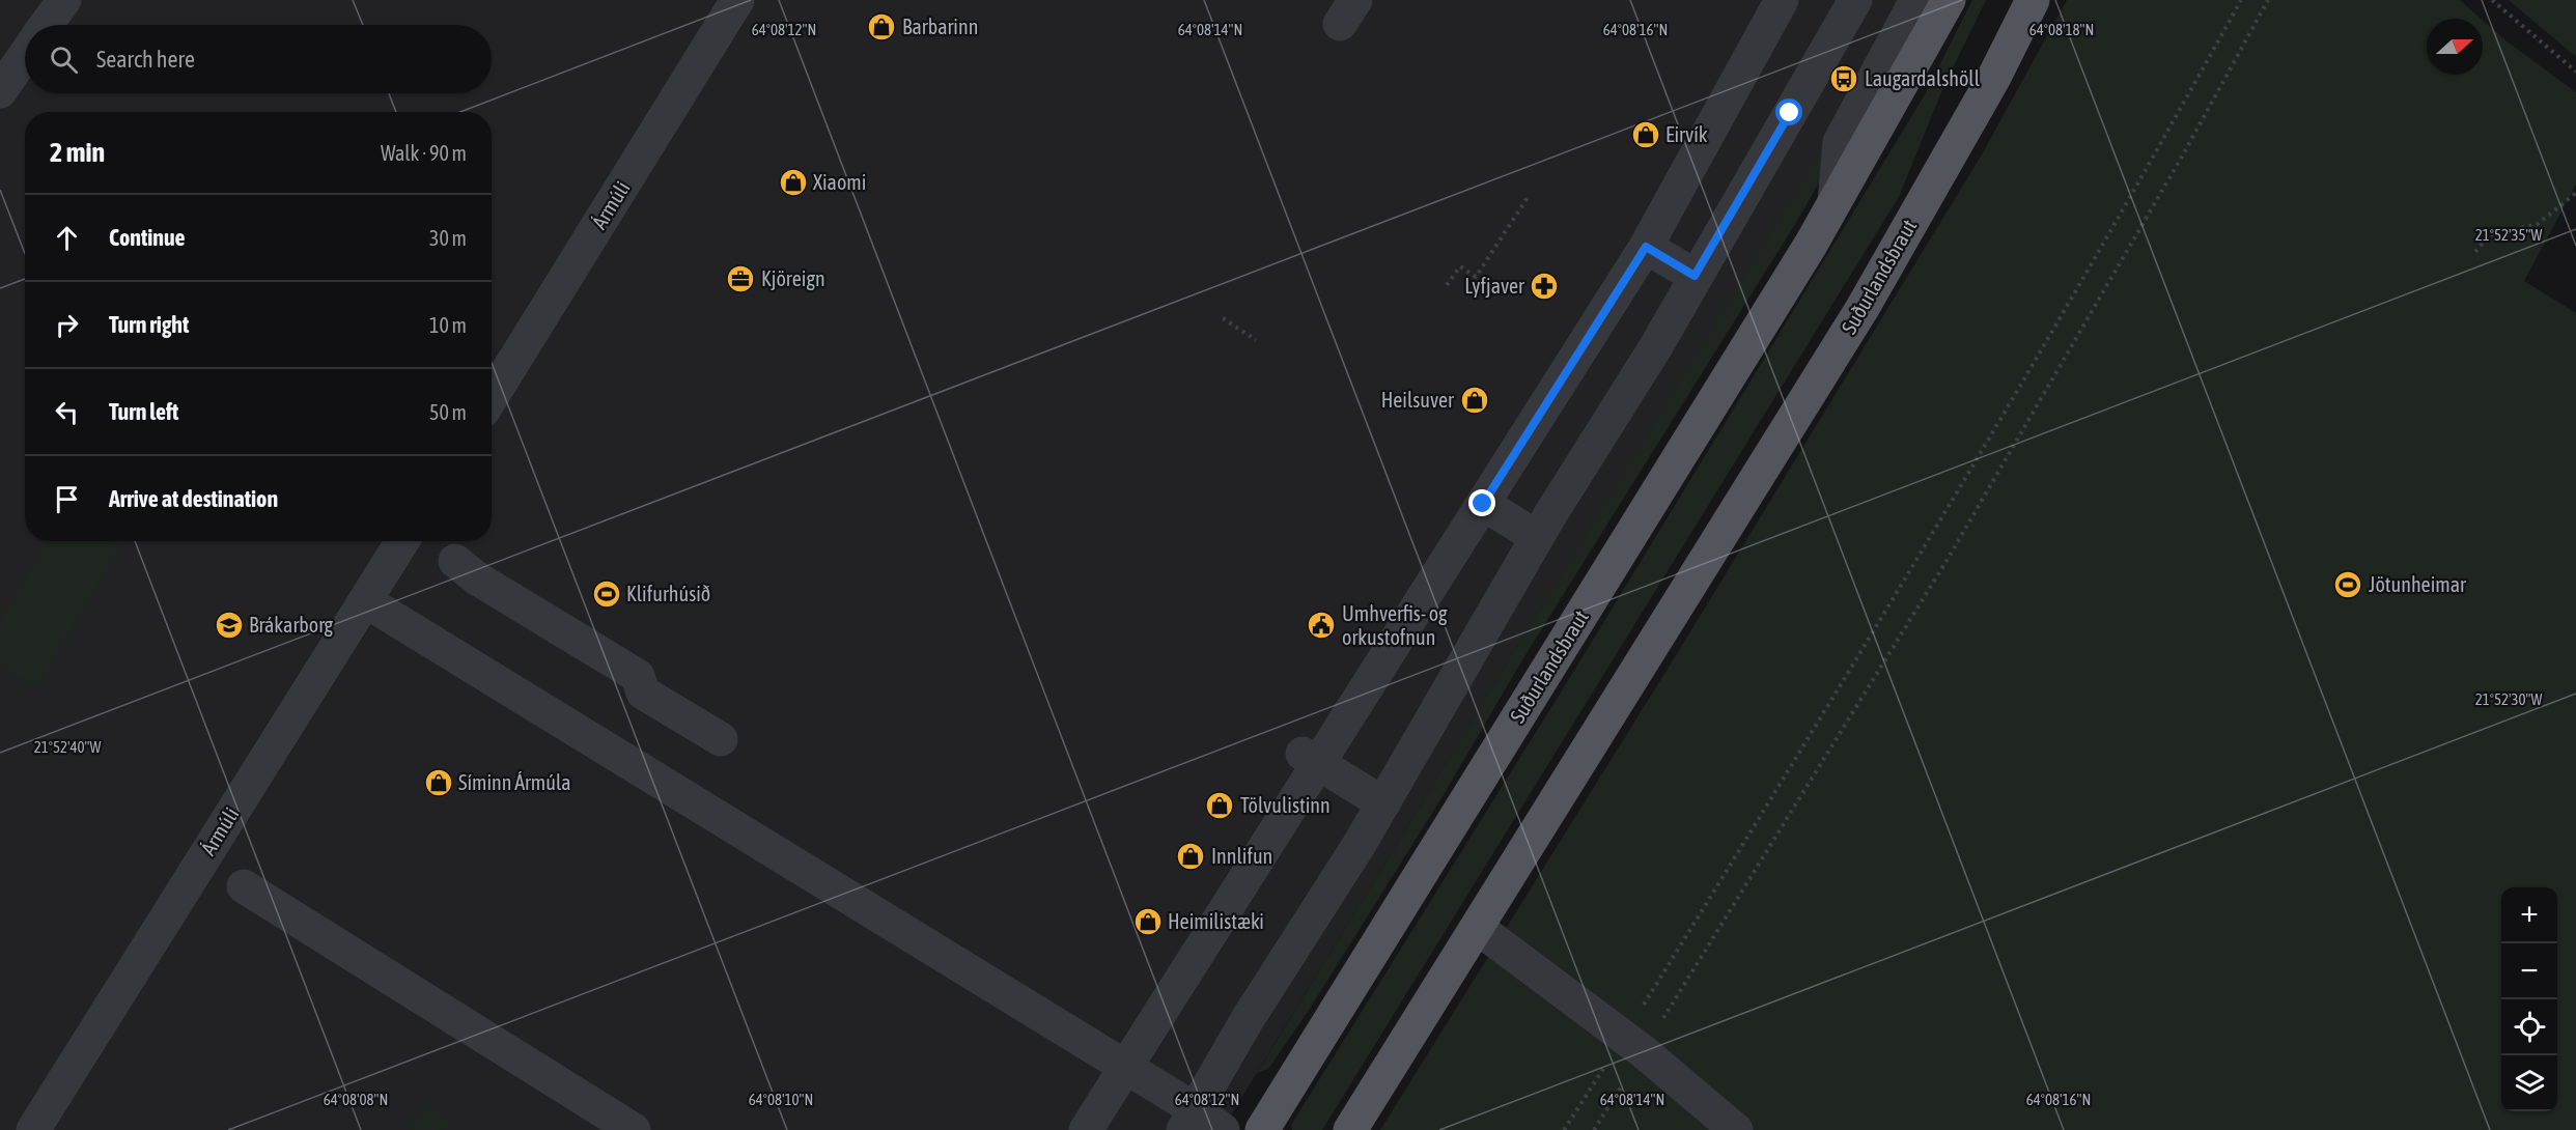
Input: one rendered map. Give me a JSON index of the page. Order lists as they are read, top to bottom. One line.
{"streets":{"main road":["Suðurlandsbraut"],"street":["Ármúli"]},"places":{"shop":["Barbarinn","Eirvík","Xiaomi","Heilsuver","Síminn Ármúla","Tölvulistinn","Innlifun","Heimilistæki"],"bus stop":["Laugardalshöll"],"office":["Kjöreign"],"pharmacy":["Lyfjaver"],"sports":["Jötunheimar","Klifurhúsið"],"school or university":["Brákarborg"],"public building":["Umhverfis- og orkustofnun"]},"north":"right","page":{"search":"Search here","heading":["2 min","Walk · 90 m"],"list":[["Continue","30 m"],["Turn right","10 m"],["Turn left","50 m"],"Arrive at destination"],"map_buttons":["+","−"]},"coordinates":["64°08'12\"N","64°08'14\"N","64°08'16\"N","64°08'18\"N","21°52'35\"W","21°52'30\"W","21°52'40\"W","64°08'08\"N","64°08'10\"N"]}
